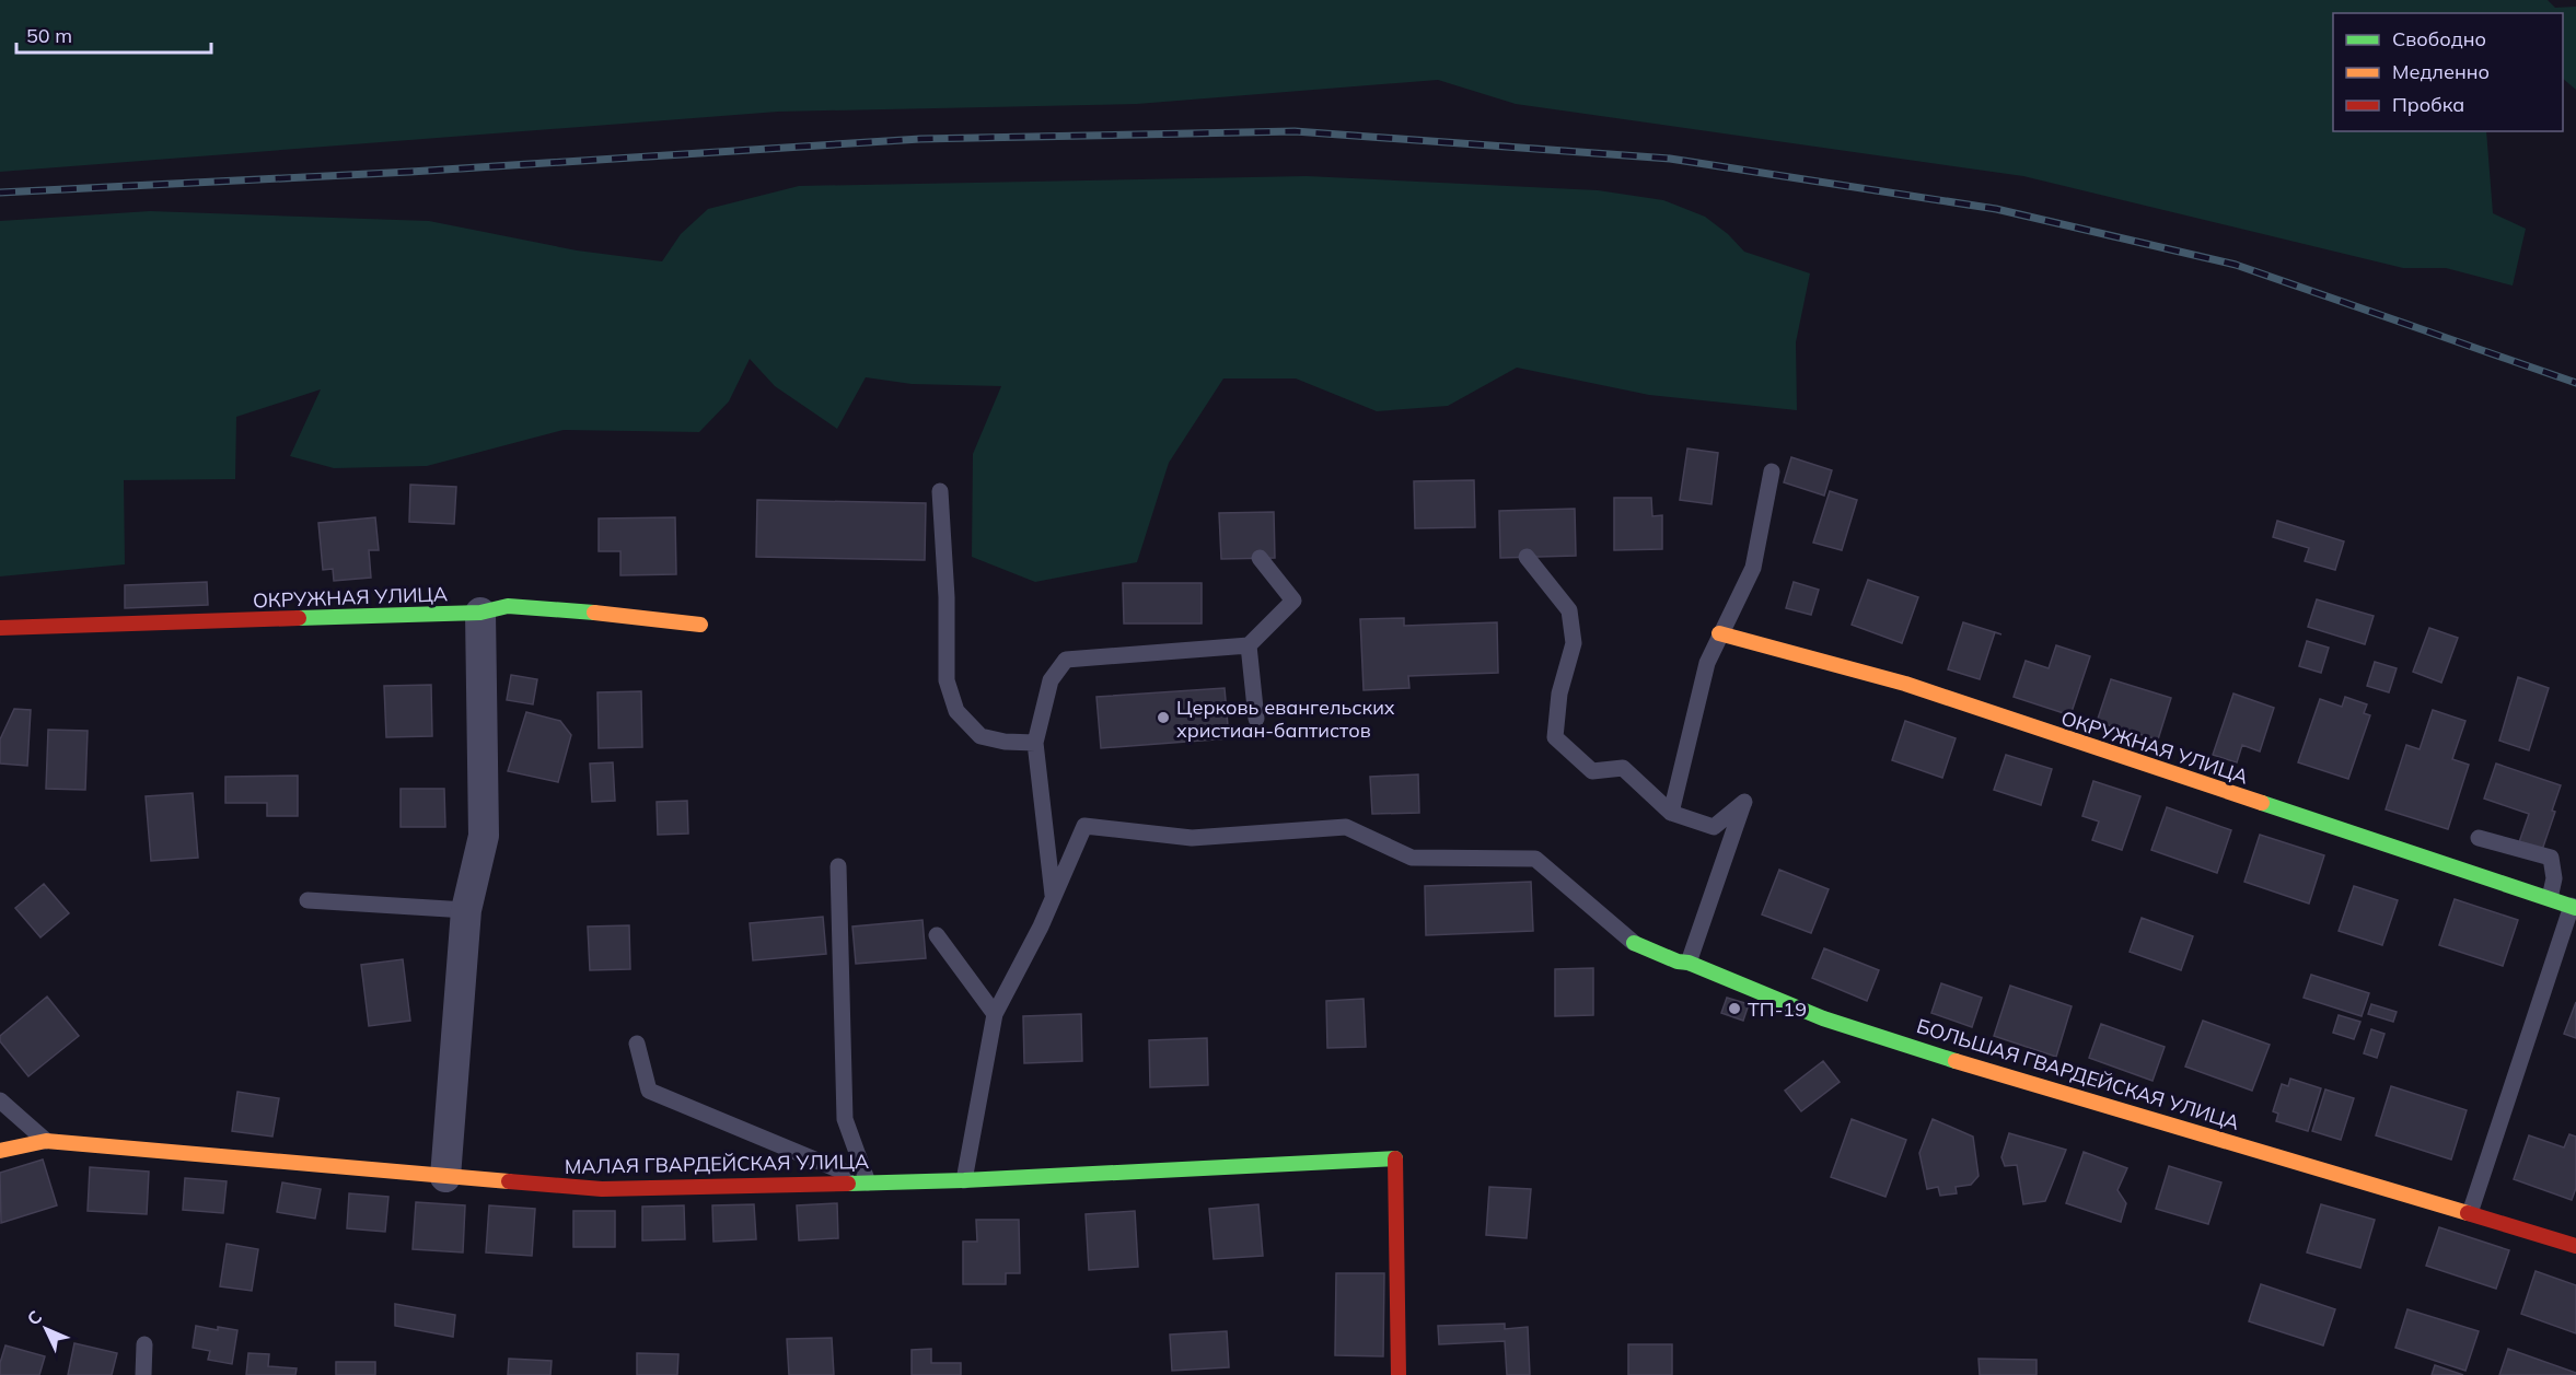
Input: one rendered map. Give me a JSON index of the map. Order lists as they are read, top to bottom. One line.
{"streets":{"street":["ОКРУЖНАЯ УЛИЦА","БОЛЬШАЯ ГВАРДЕЙСКАЯ УЛИЦА","МАЛАЯ ГВАРДЕЙСКАЯ УЛИЦА"]},"places":["Церковь евангельских христиан-баптистов","ТП-19"],"legend":["Свободно","Медленно","Пробка"],"scale_bar":"50 m","north":"top left"}
